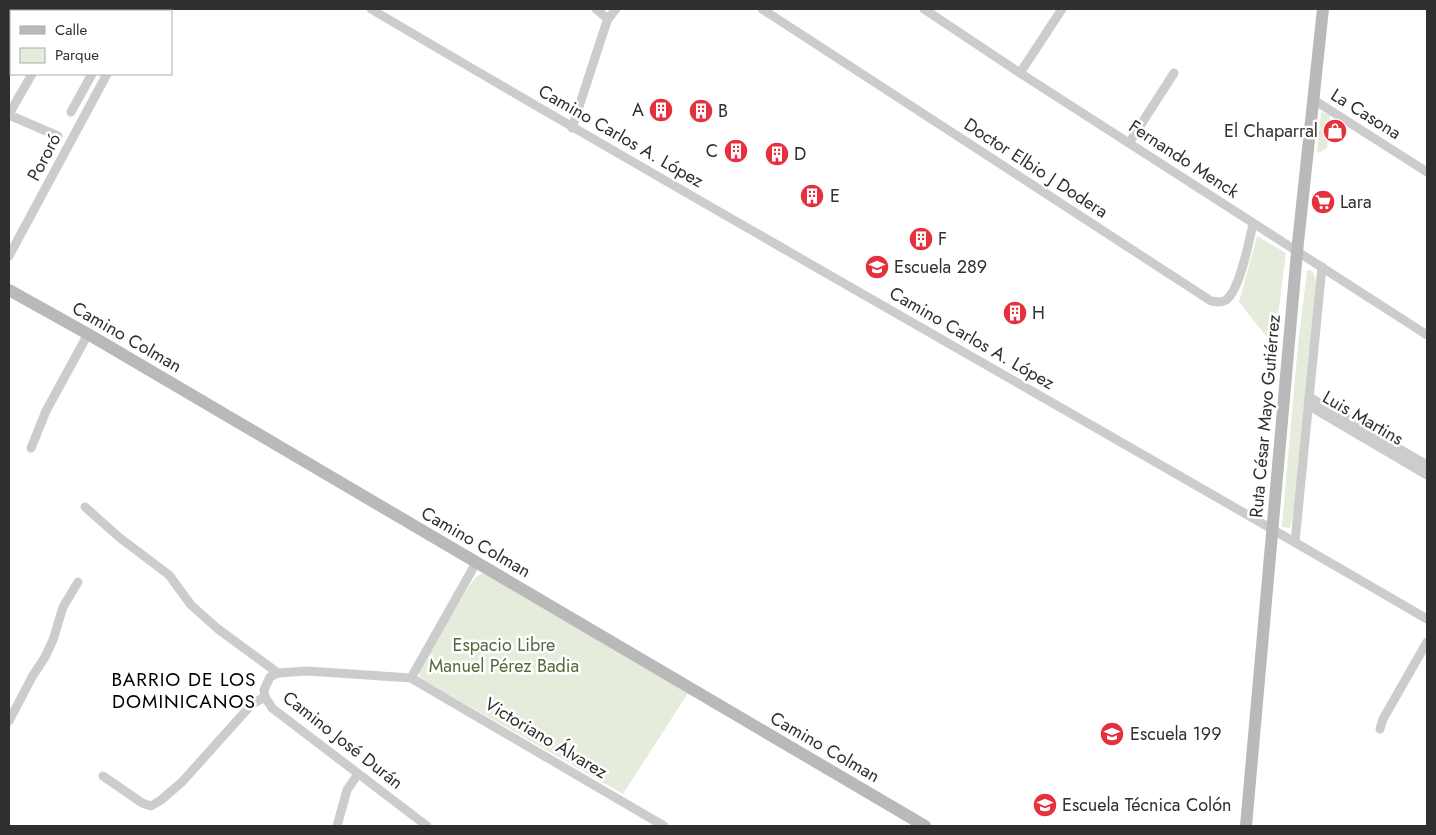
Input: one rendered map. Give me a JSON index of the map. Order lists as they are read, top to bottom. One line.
{"streets":{"street":["La Casona","Camino Carlos A. López","Pororó","Fernando Menck","Doctor Elbio J Dodera","Camino Colman","Ruta César Mayo Gutiérrez","Luis Martins","Victoriano Álvarez","Camino José Durán"]},"crossings":[["La Casona","Ruta César Mayo Gutiérrez"],["Camino Carlos A. López","Ruta César Mayo Gutiérrez"],["Fernando Menck","Doctor Elbio J Dodera"],["Fernando Menck","Ruta César Mayo Gutiérrez"],["Victoriano Álvarez","Camino José Durán"]],"districts":["BARRIO DE LOS DOMINICANOS"],"parks":["Espacio Libre Manuel Pérez Badia"],"places":{"building":["A","B","C","D","E","F","H"],"shop":["El Chaparral"],"supermarket":["Lara"],"school or university":["Escuela 289","Escuela 199","Escuela Técnica Colón"]},"legend":["Calle","Parque"]}
